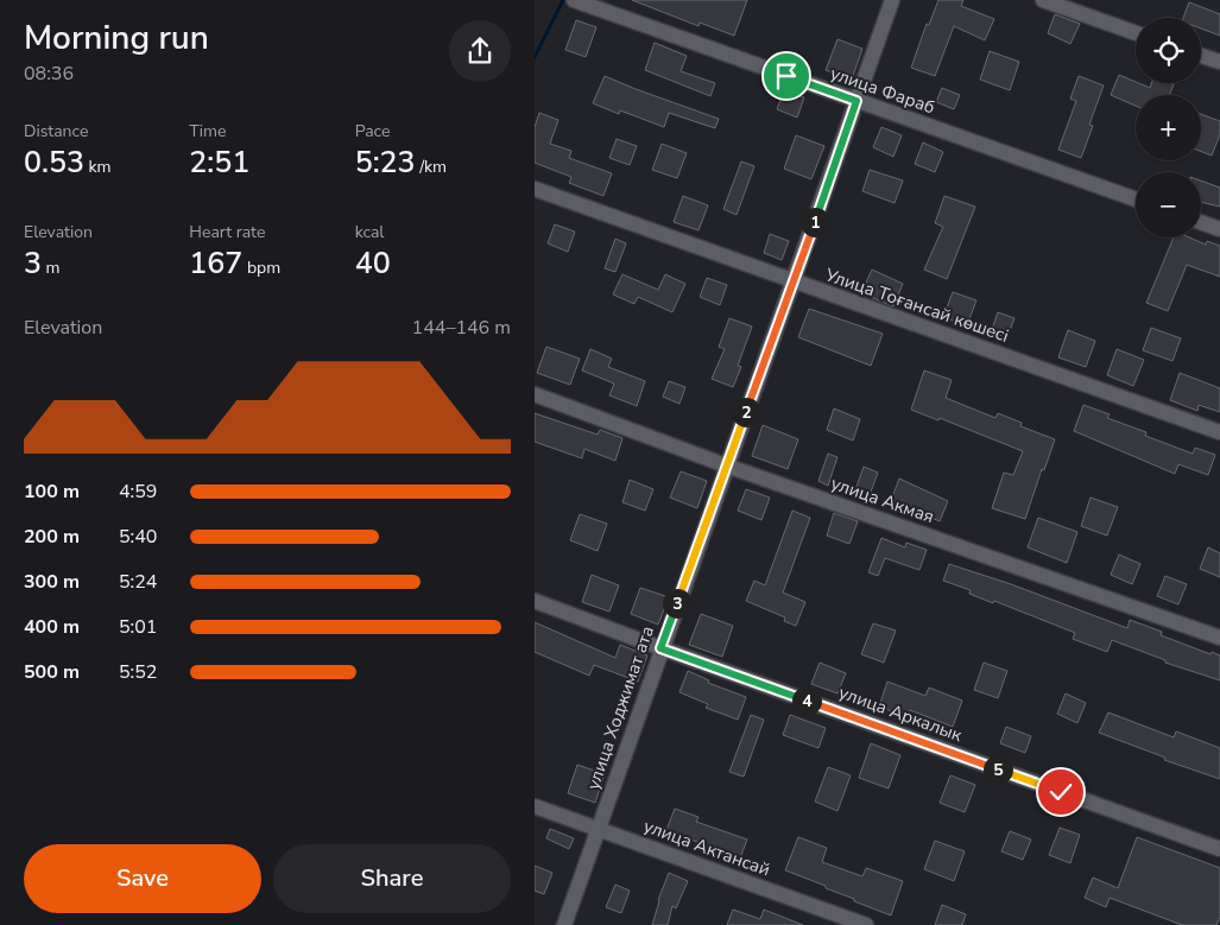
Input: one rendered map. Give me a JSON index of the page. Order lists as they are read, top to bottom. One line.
{"streets":{"street":["улица Фараб","Улица Тоғансай көшесі","улица Акмая","улица Ходжимат ата","улица Аркалык","улица Актансай"]},"crossings":[["улица Фараб","улица Ходжимат ата"],["Улица Тоғансай көшесі","улица Ходжимат ата"],["улица Акмая","улица Ходжимат ата"],["улица Ходжимат ата","улица Аркалык"],["улица Ходжимат ата","улица Актансай"]],"page":{"heading":["Morning run","08:36"],"map_buttons":["+","−"],"stats":[["Distance","0.53 km"],["Time","2:51"],["Pace","5:23 /km"],["Elevation","3 m"],["Heart rate","167 bpm"],["kcal","40"]],"pins":["1","2","3","4","5"],"chart":["Elevation","144–146 m"],"list":[{"name":"100 m","note":"4:59"},{"name":"200 m","note":"5:40"},{"name":"300 m","note":"5:24"},{"name":"400 m","note":"5:01"},{"name":"500 m","note":"5:52"}],"buttons":["Save","Share"]}}
